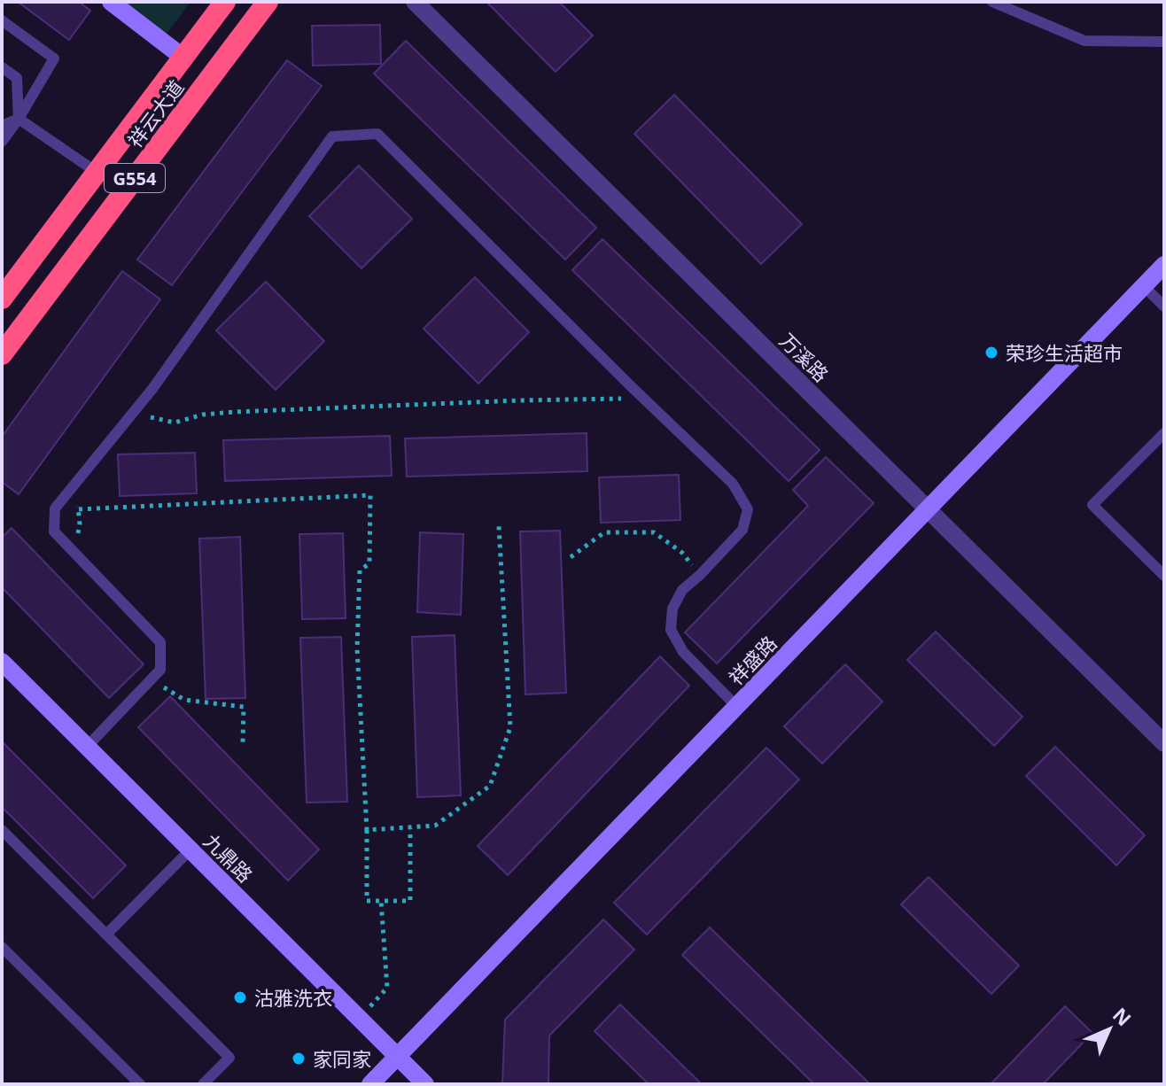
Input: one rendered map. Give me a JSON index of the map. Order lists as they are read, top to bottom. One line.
{"streets":{"highway":["祥云大道","G554"],"street":["万溪路","祥盛路","九鼎路"]},"crossings":[["万溪路","祥盛路"],["祥盛路","九鼎路"]],"places":["荣珍生活超市","沽雅洗衣","家同家"],"north":"top right"}
